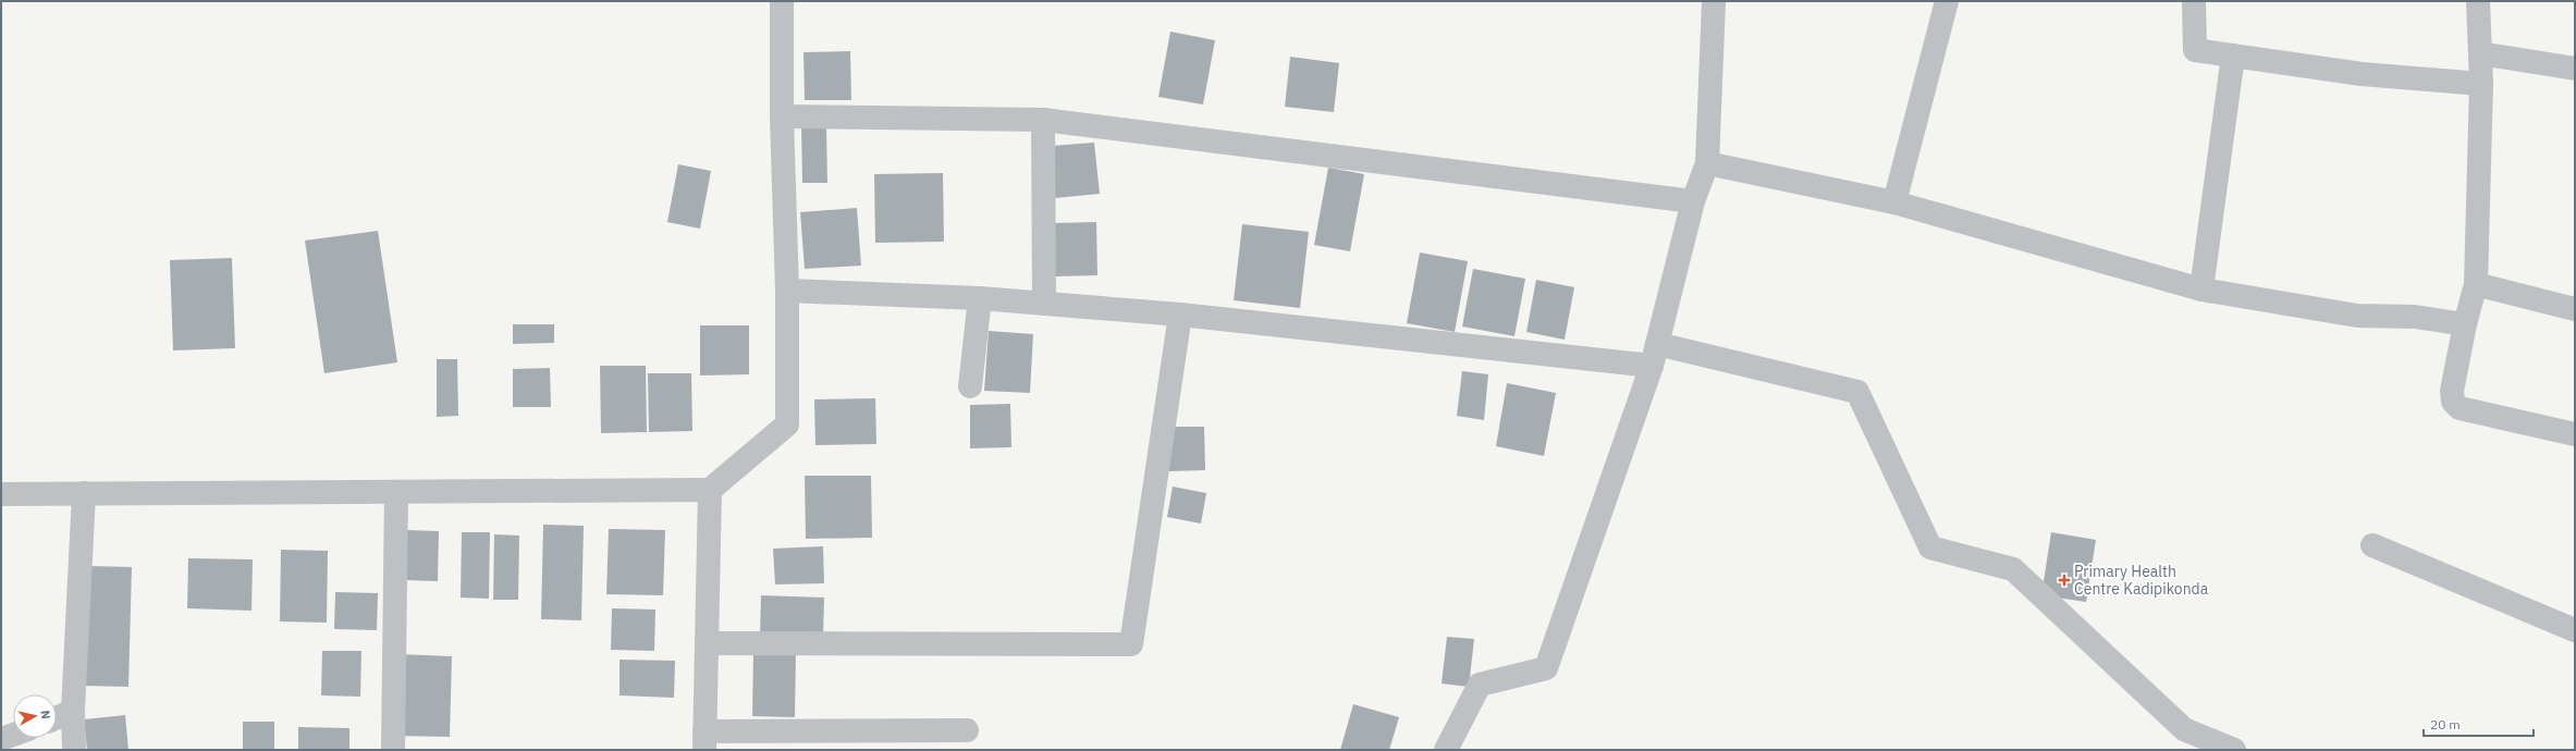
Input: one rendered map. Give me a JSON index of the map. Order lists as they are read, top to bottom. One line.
{"places":{"health":["Primary Health Centre Kadipikonda"]},"scale_bar":"20 m","north":"right"}
